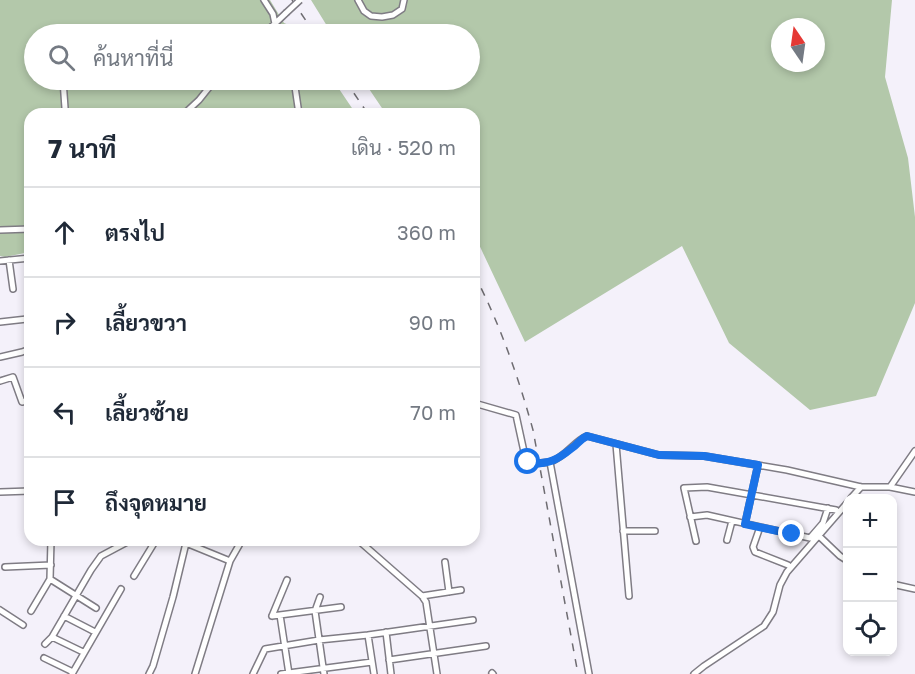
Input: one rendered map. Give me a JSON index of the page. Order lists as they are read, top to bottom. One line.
{"north":"top","page":{"search":"ค้นหาที่นี่","heading":["7 นาที","เดิน · 520 m"],"list":[["ตรงไป","360 m"],["เลี้ยวขวา","90 m"],["เลี้ยวซ้าย","70 m"],"ถึงจุดหมาย"],"map_buttons":["+","−"]}}
